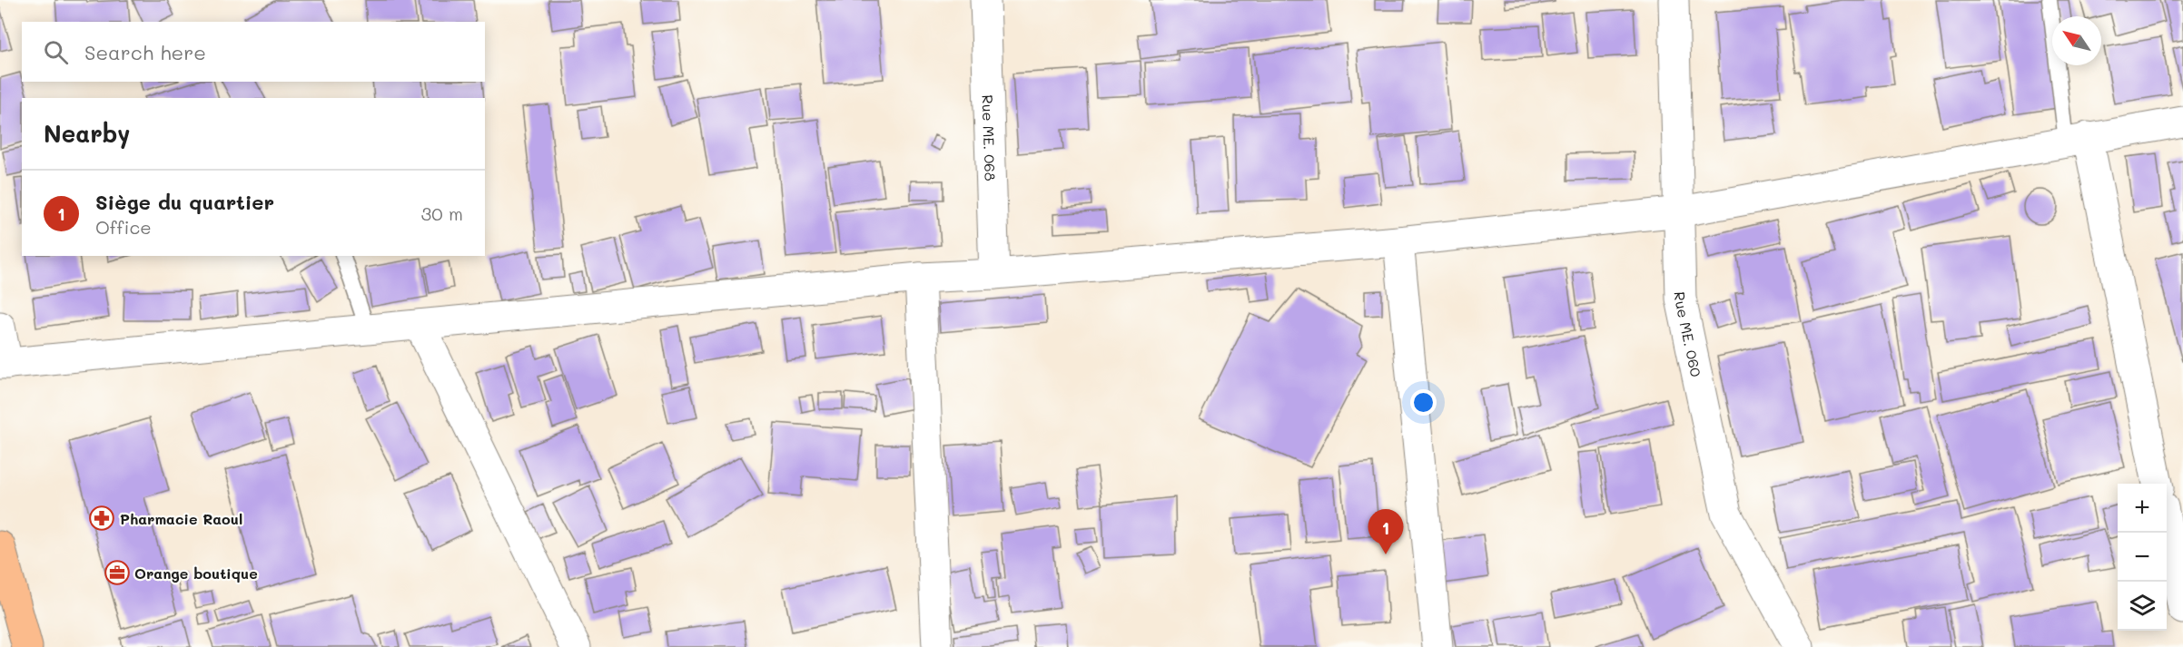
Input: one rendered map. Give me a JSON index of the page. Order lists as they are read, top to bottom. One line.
{"streets":{"street":["Rue ME. 068","Rue ME. 060"]},"places":{"pharmacy":["Pharmacie Raoul"],"office":["Orange boutique"]},"north":"top left","page":{"search":"Search here","heading":"Nearby","list":[{"mark":"1","name":"Siège du quartier","note":"Office","value":"30 m"}],"map_buttons":["+","−"],"pins":"1"}}
